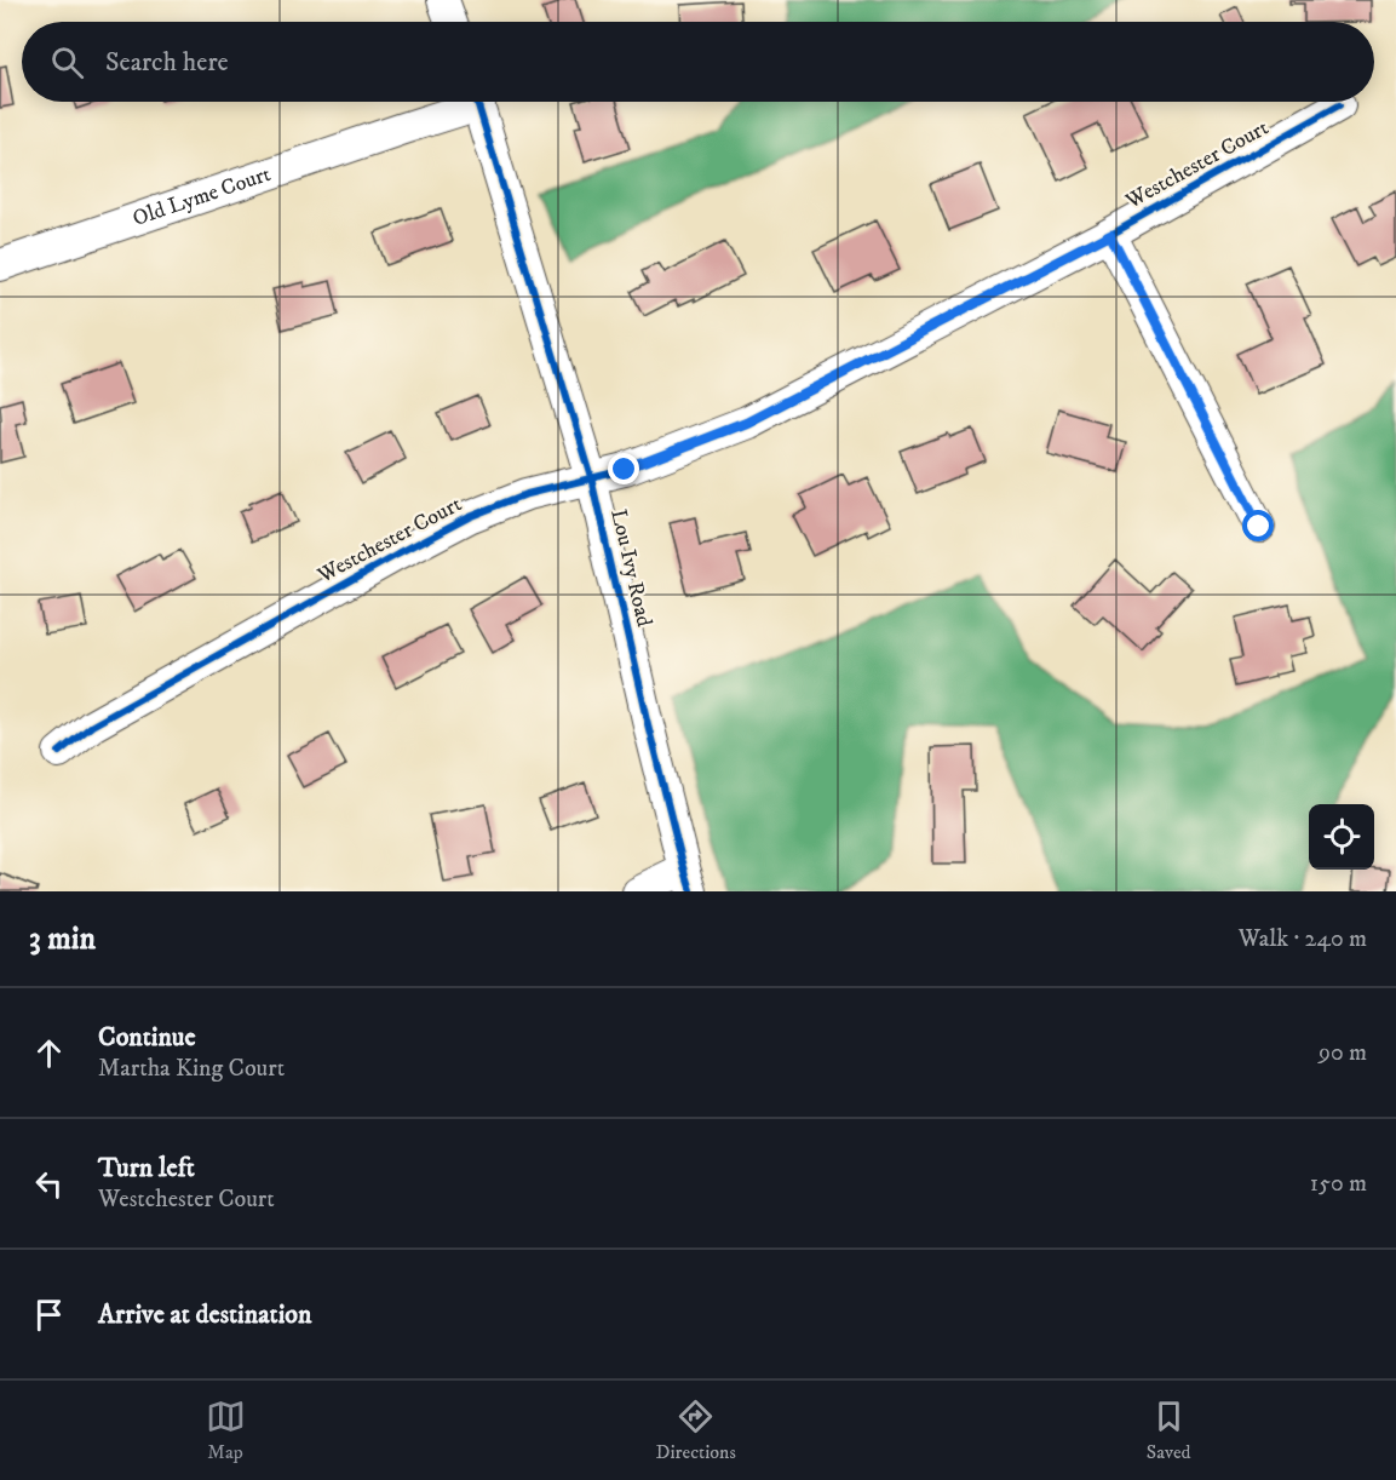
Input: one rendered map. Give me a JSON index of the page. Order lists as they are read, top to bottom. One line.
{"streets":{"street":["Westchester Court","Old Lyme Court","Lou Ivy Road"]},"crossings":[["Westchester Court","Lou Ivy Road"]],"page":{"search":"Search here","heading":["3 min","Walk · 240 m"],"list":[["Continue","Martha King Court","90 m"],["Turn left","Westchester Court","150 m"],"Arrive at destination"],"nav":["Map","Directions","Saved"]}}
